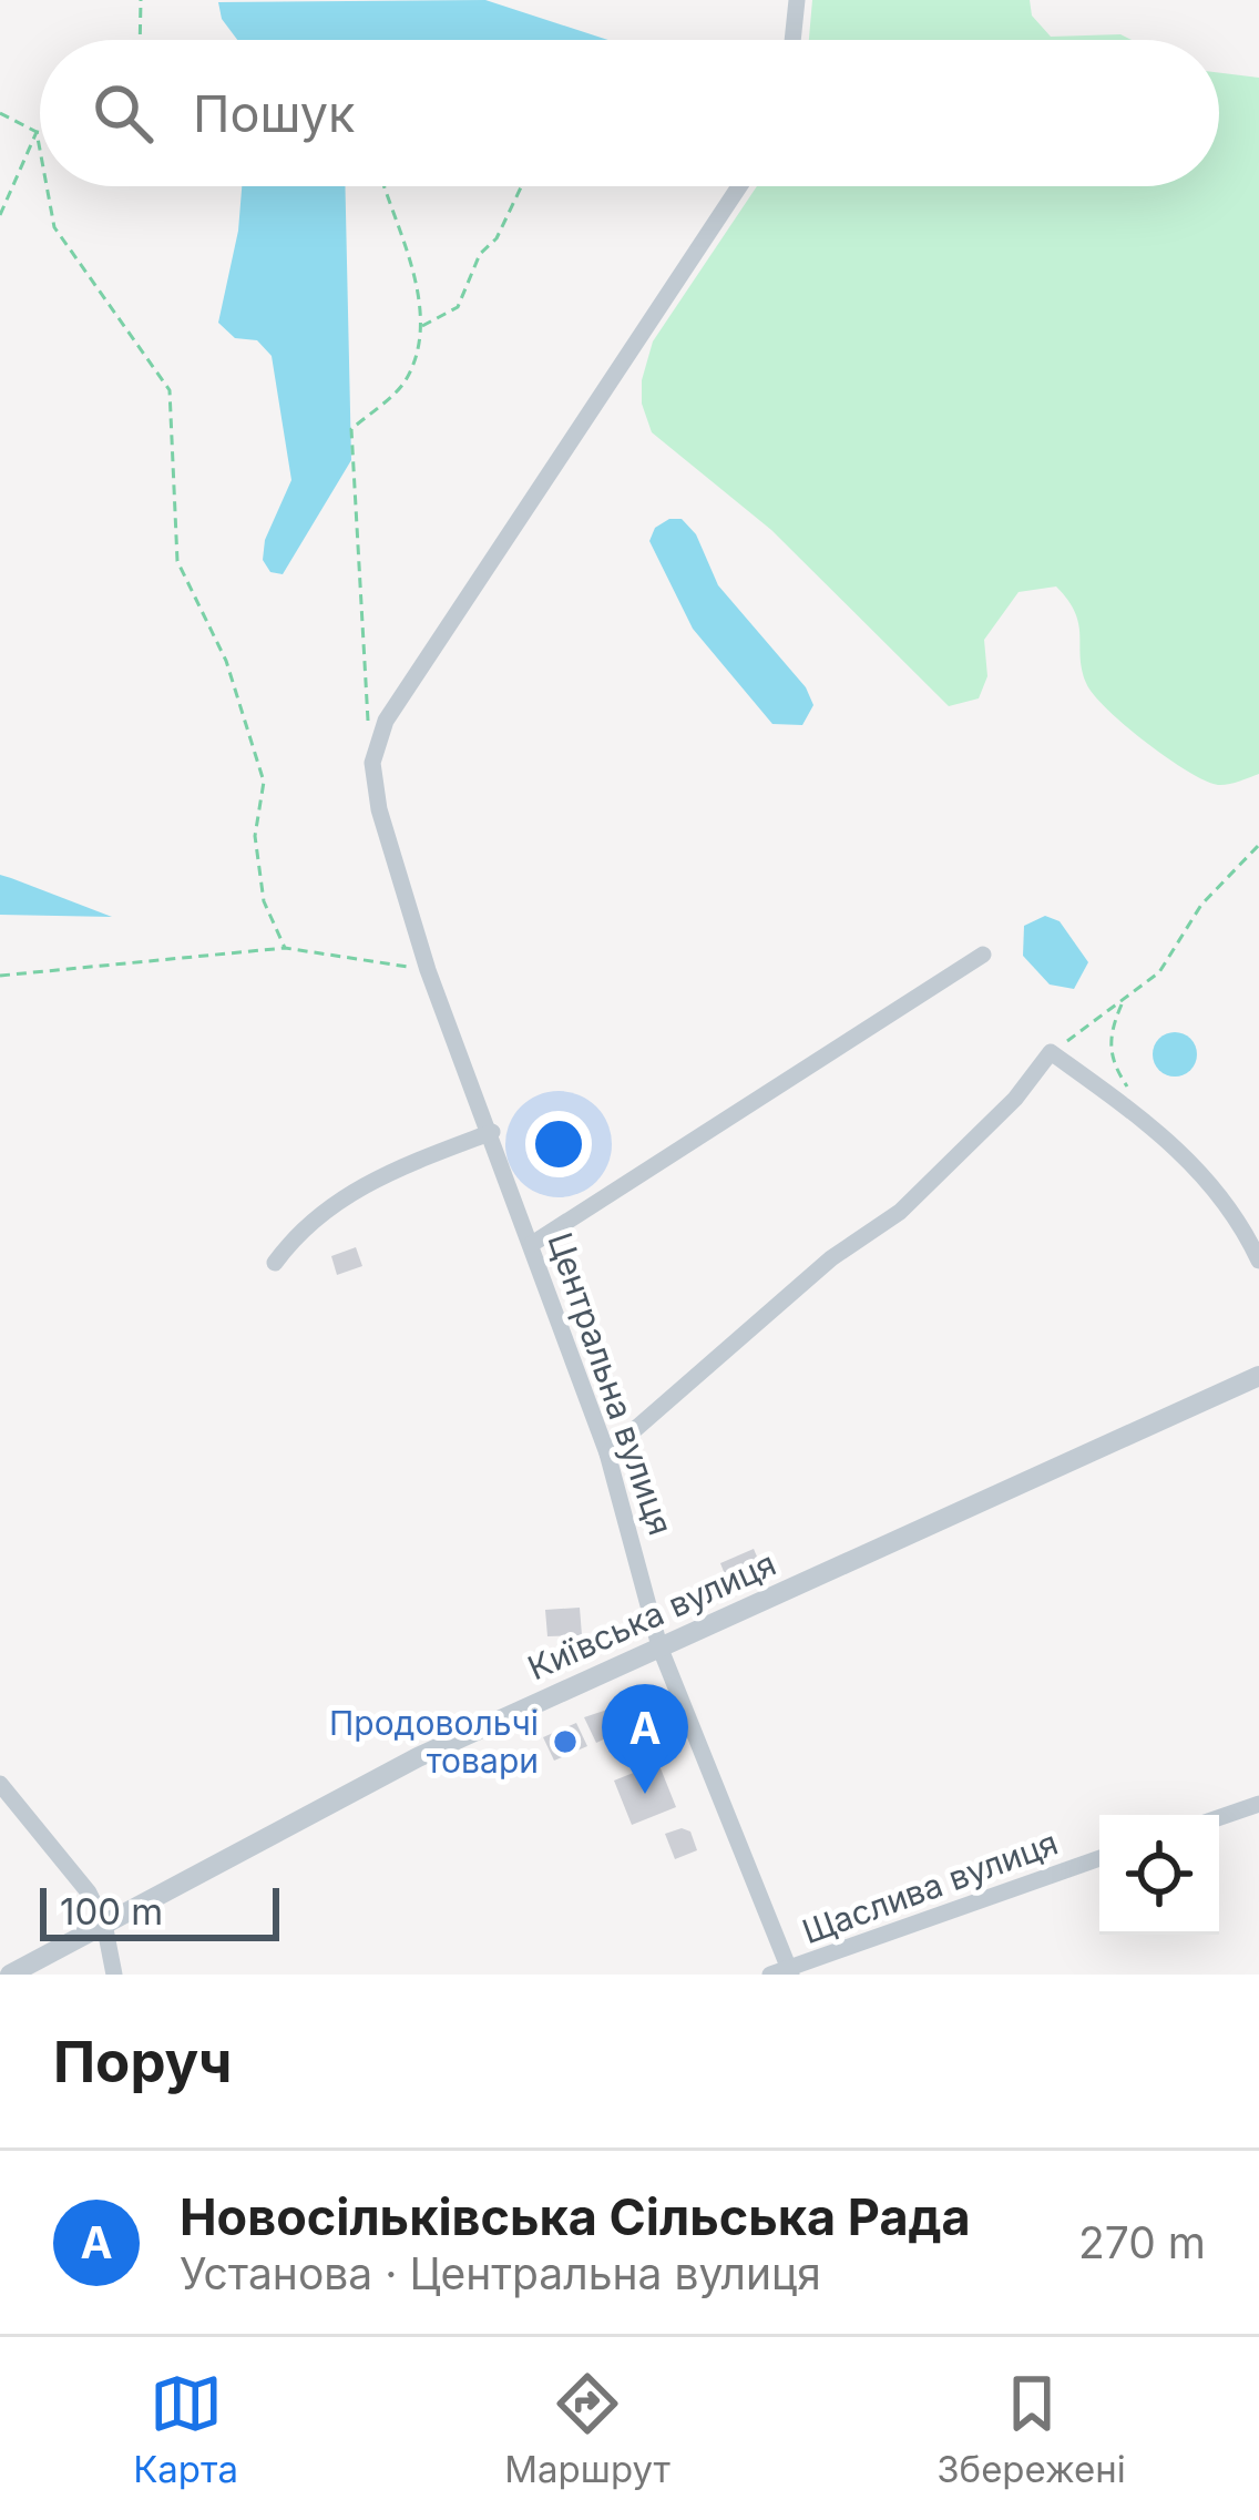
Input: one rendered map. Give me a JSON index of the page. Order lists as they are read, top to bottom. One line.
{"streets":{"street":["Центральна вулиця","Київська вулиця","Щаслива вулиця"]},"crossings":[["Центральна вулиця","Київська вулиця"],["Центральна вулиця","Щаслива вулиця"]],"places":["Продовольчі товари"],"scale_bar":"100 m","page":{"search":"Пошук","pins":"A","scale":"100 m","heading":"Поруч","list":[{"mark":"A","name":"Новосільківська Сільська Рада","note":"Установа · Центральна вулиця","value":"270 m"}],"nav":["Карта","Маршрут","Збережені"]}}
